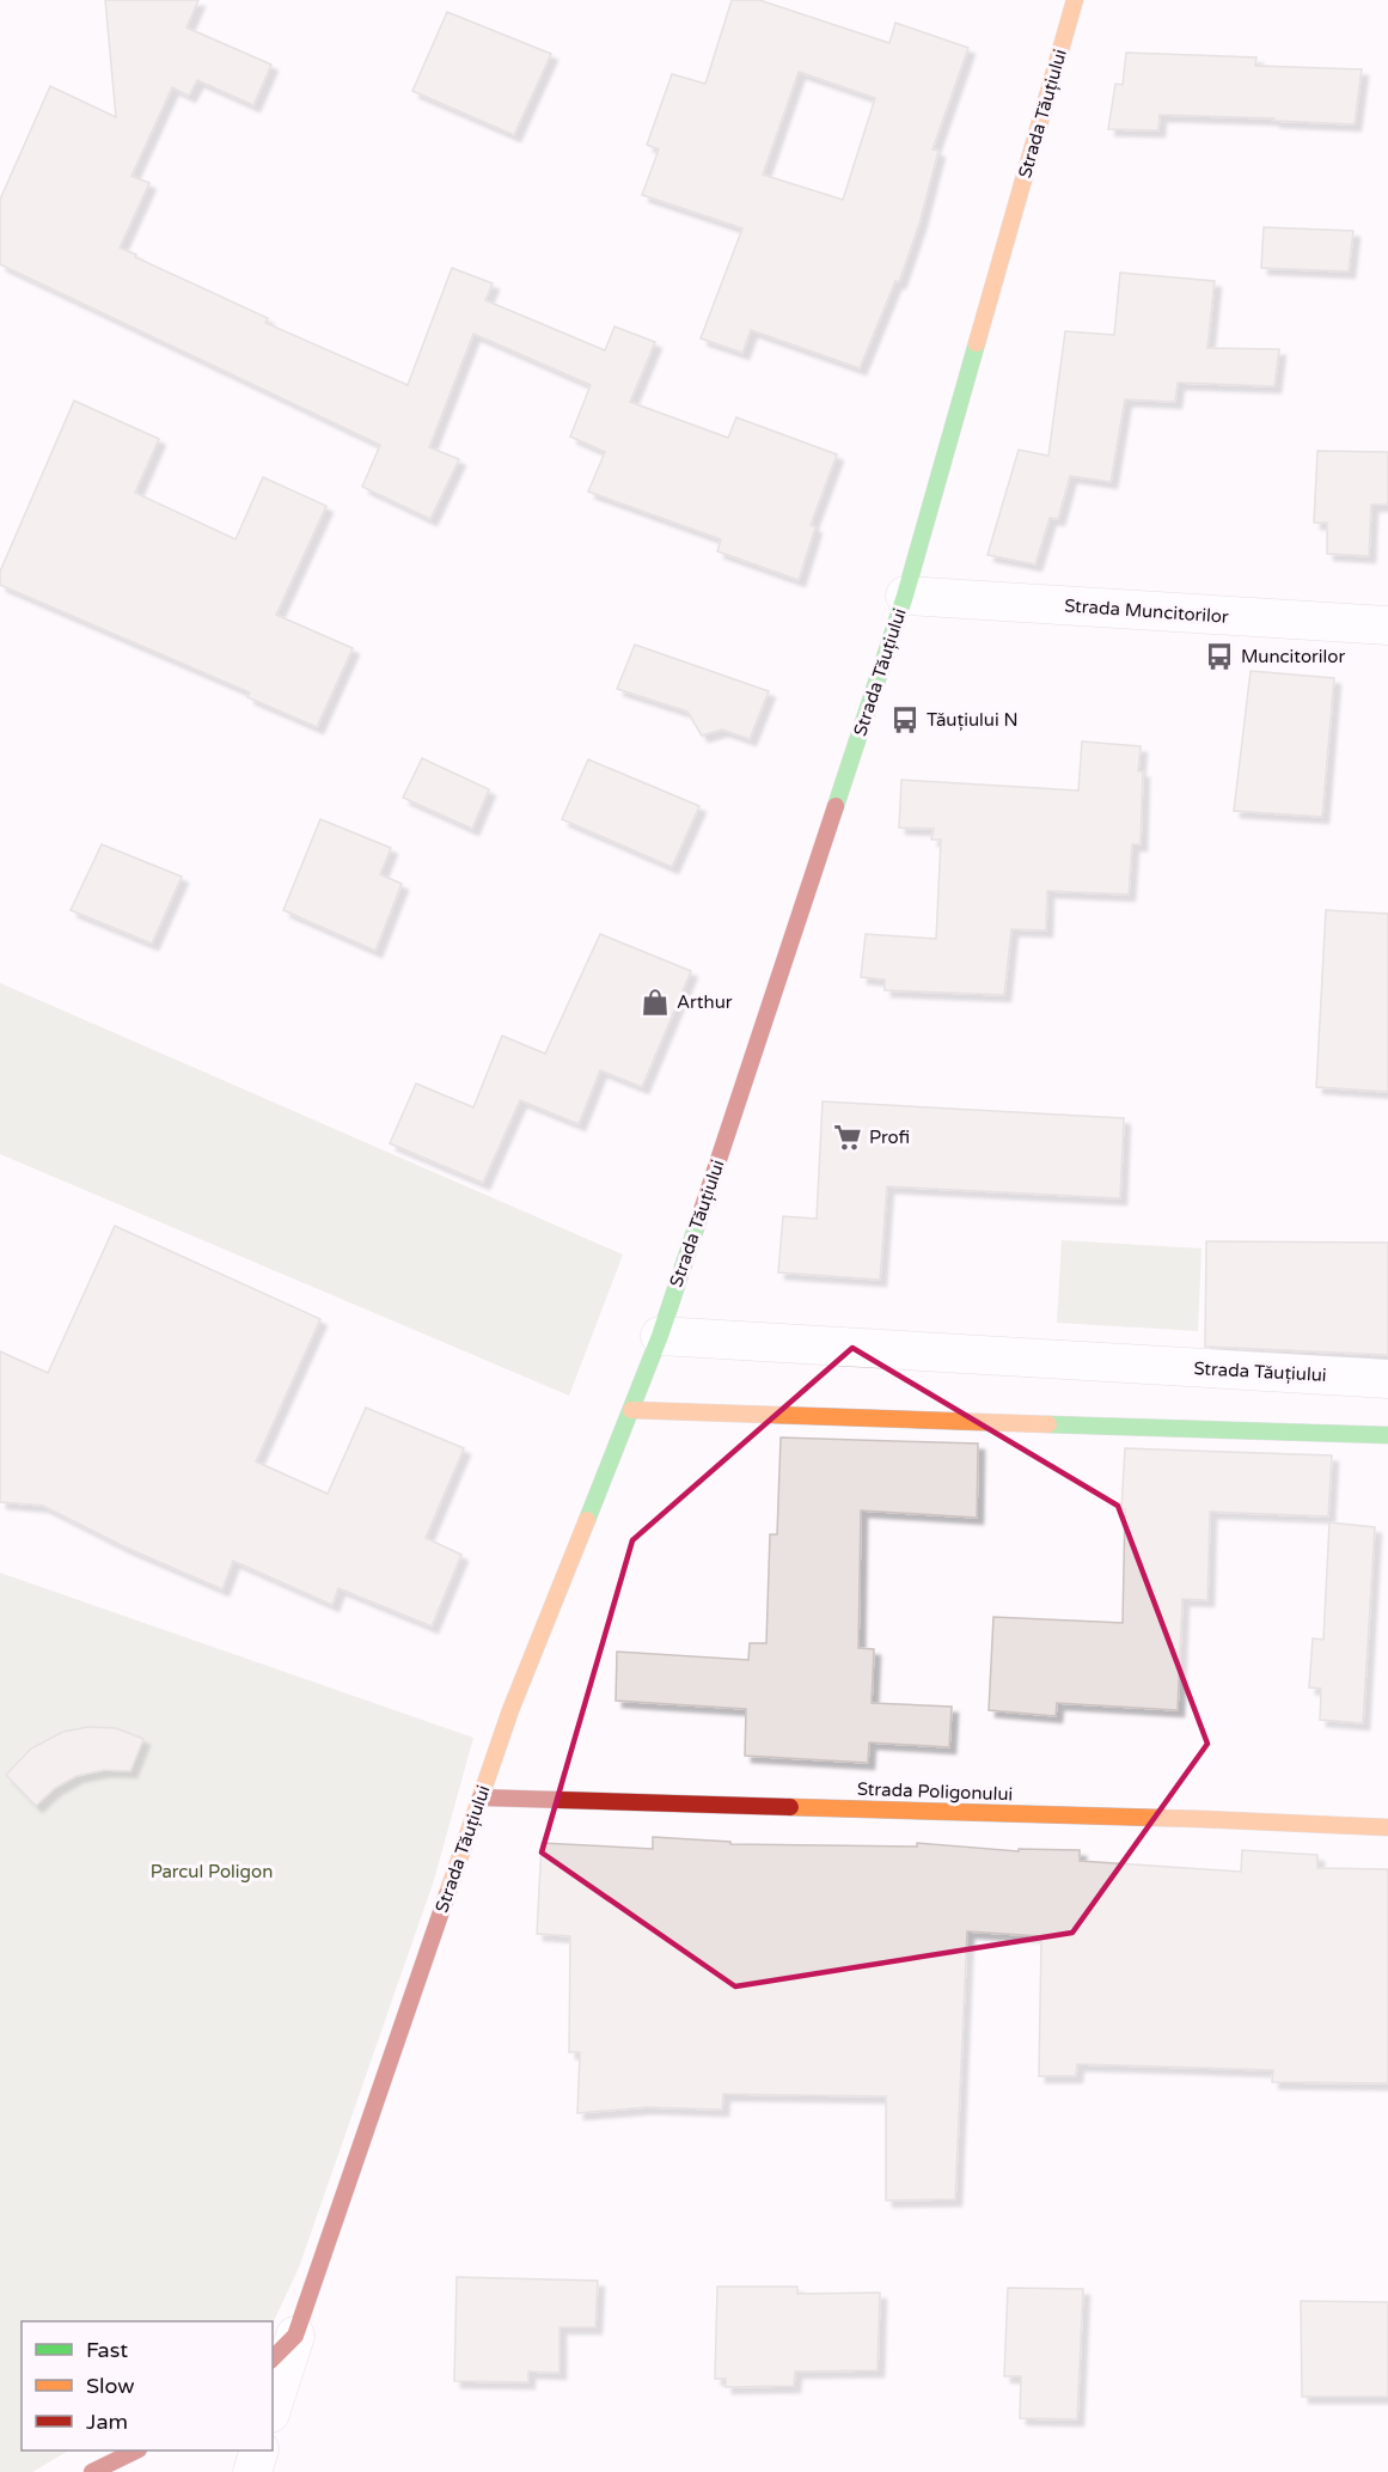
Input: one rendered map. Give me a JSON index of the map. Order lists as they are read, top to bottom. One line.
{"streets":{"main road":["Strada Tăuțiului","Strada Poligonului"],"street":["Strada Muncitorilor"]},"crossings":[["Strada Tăuțiului","Strada Muncitorilor"],["Strada Tăuțiului","Strada Poligonului"]],"parks":["Parcul Poligon"],"places":{"bus stop":["Muncitorilor","Tăuțiului N"],"shop":["Arthur"],"supermarket":["Profi"]},"legend":["Fast","Slow","Jam"]}
